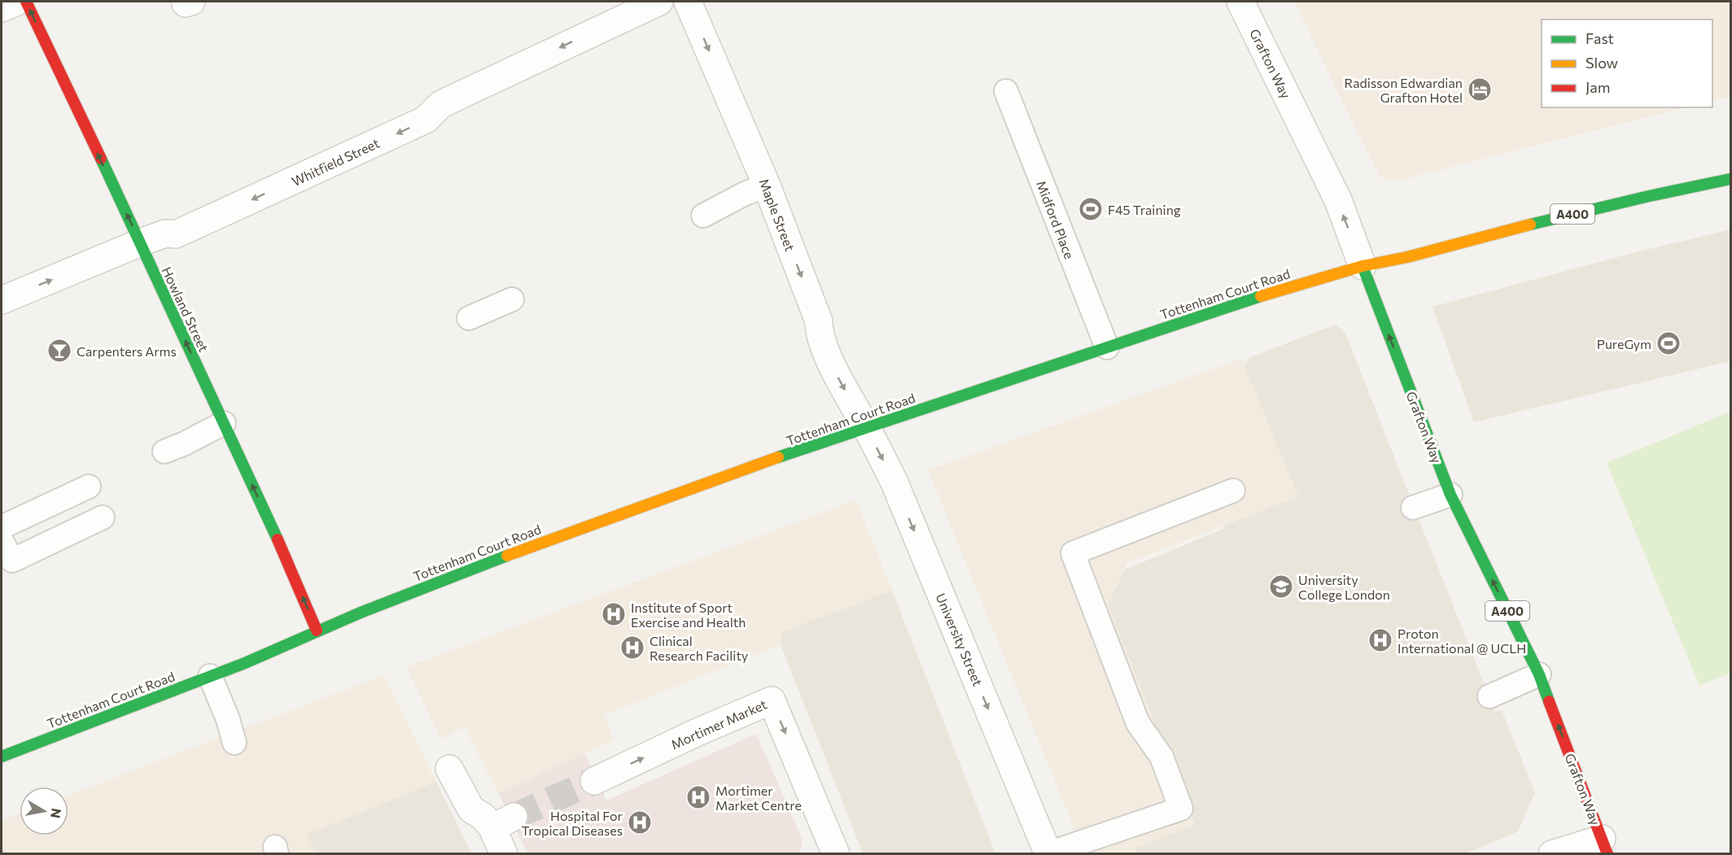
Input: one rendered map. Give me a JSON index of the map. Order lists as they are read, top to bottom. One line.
{"streets":{"main road":["Grafton Way","A400","Tottenham Court Road","Howland Street"],"street":["Whitfield Street","Maple Street","University Street","Mortimer Market"],"lane":["Midford Place"]},"crossings":[["Grafton Way","Tottenham Court Road"],["Whitfield Street","Howland Street"],["Maple Street","Tottenham Court Road"],["Maple Street","University Street"],["Midford Place","Tottenham Court Road"],["Tottenham Court Road","Howland Street"],["Tottenham Court Road","University Street"]],"one_way":["Grafton Way","Maple Street","Howland Street","University Street"],"places":{"hotel":["Radisson Edwardian Grafton Hotel"],"sports":["F45 Training","PureGym"],"bar":["Carpenters Arms"],"school or university":["University College London"],"hospital":["Institute of Sport Exercise and Health","Proton International @ UCLH","Clinical Research Facility","Mortimer Market Centre","Hospital For Tropical Diseases"]},"legend":["Fast","Slow","Jam"],"north":"right"}
